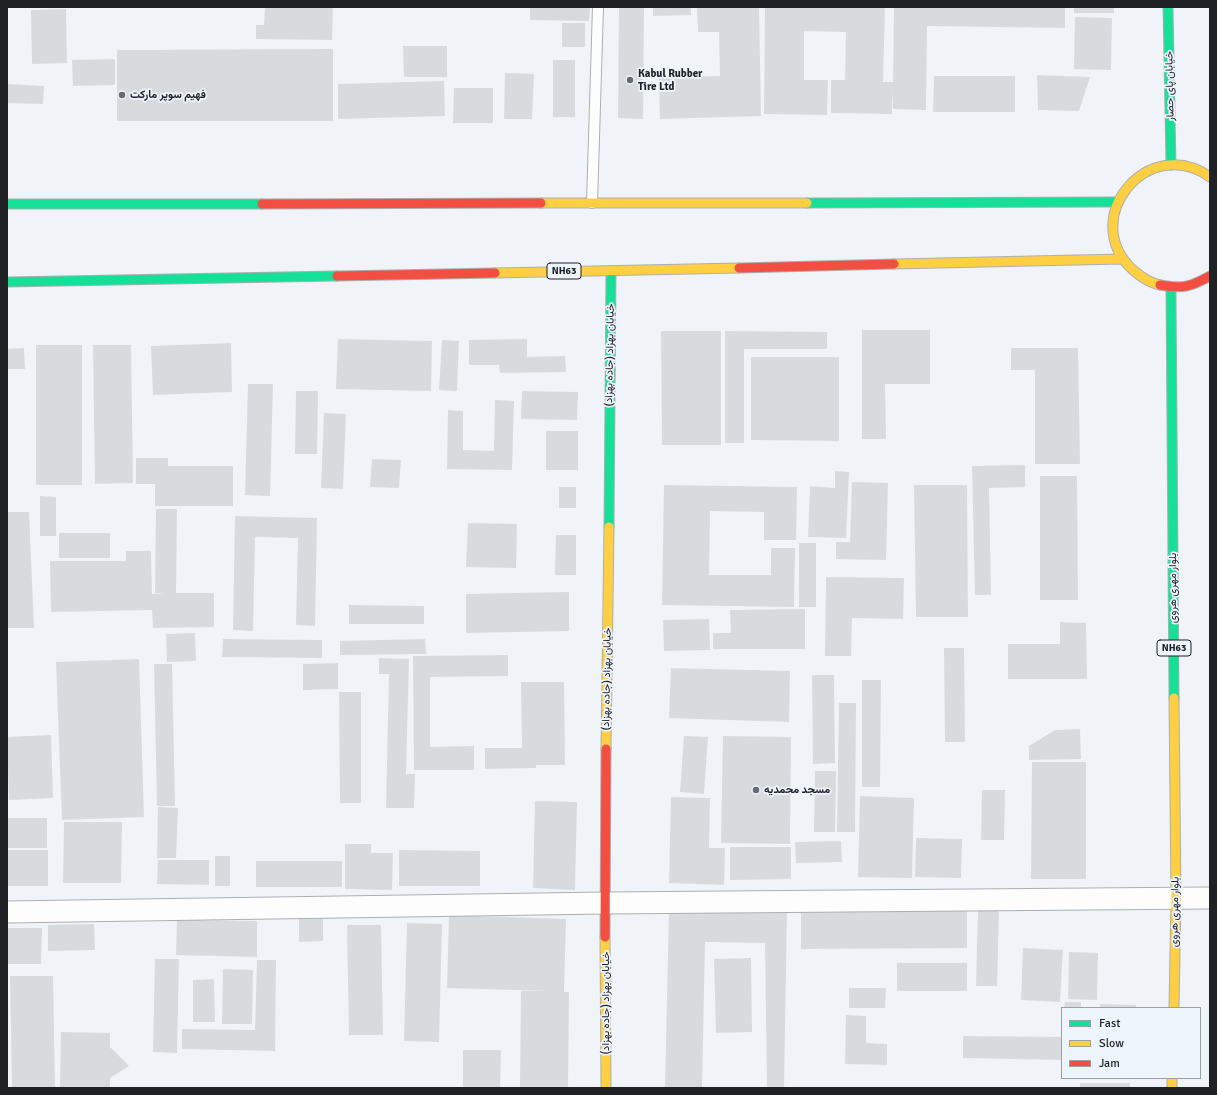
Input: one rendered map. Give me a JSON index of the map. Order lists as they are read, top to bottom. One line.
{"streets":{"main road":["خیابان پای حصار","NH63","خیابان بهزاد (جاده بهزاد)","بلوار مهری هروی"]},"crossings":[["NH63","خیابان بهزاد (جاده بهزاد)"]],"places":["Kabul Rubber Tire Ltd","فهیم سوپر مارکت","مسجد محمدیه"],"legend":["Fast","Slow","Jam"]}
